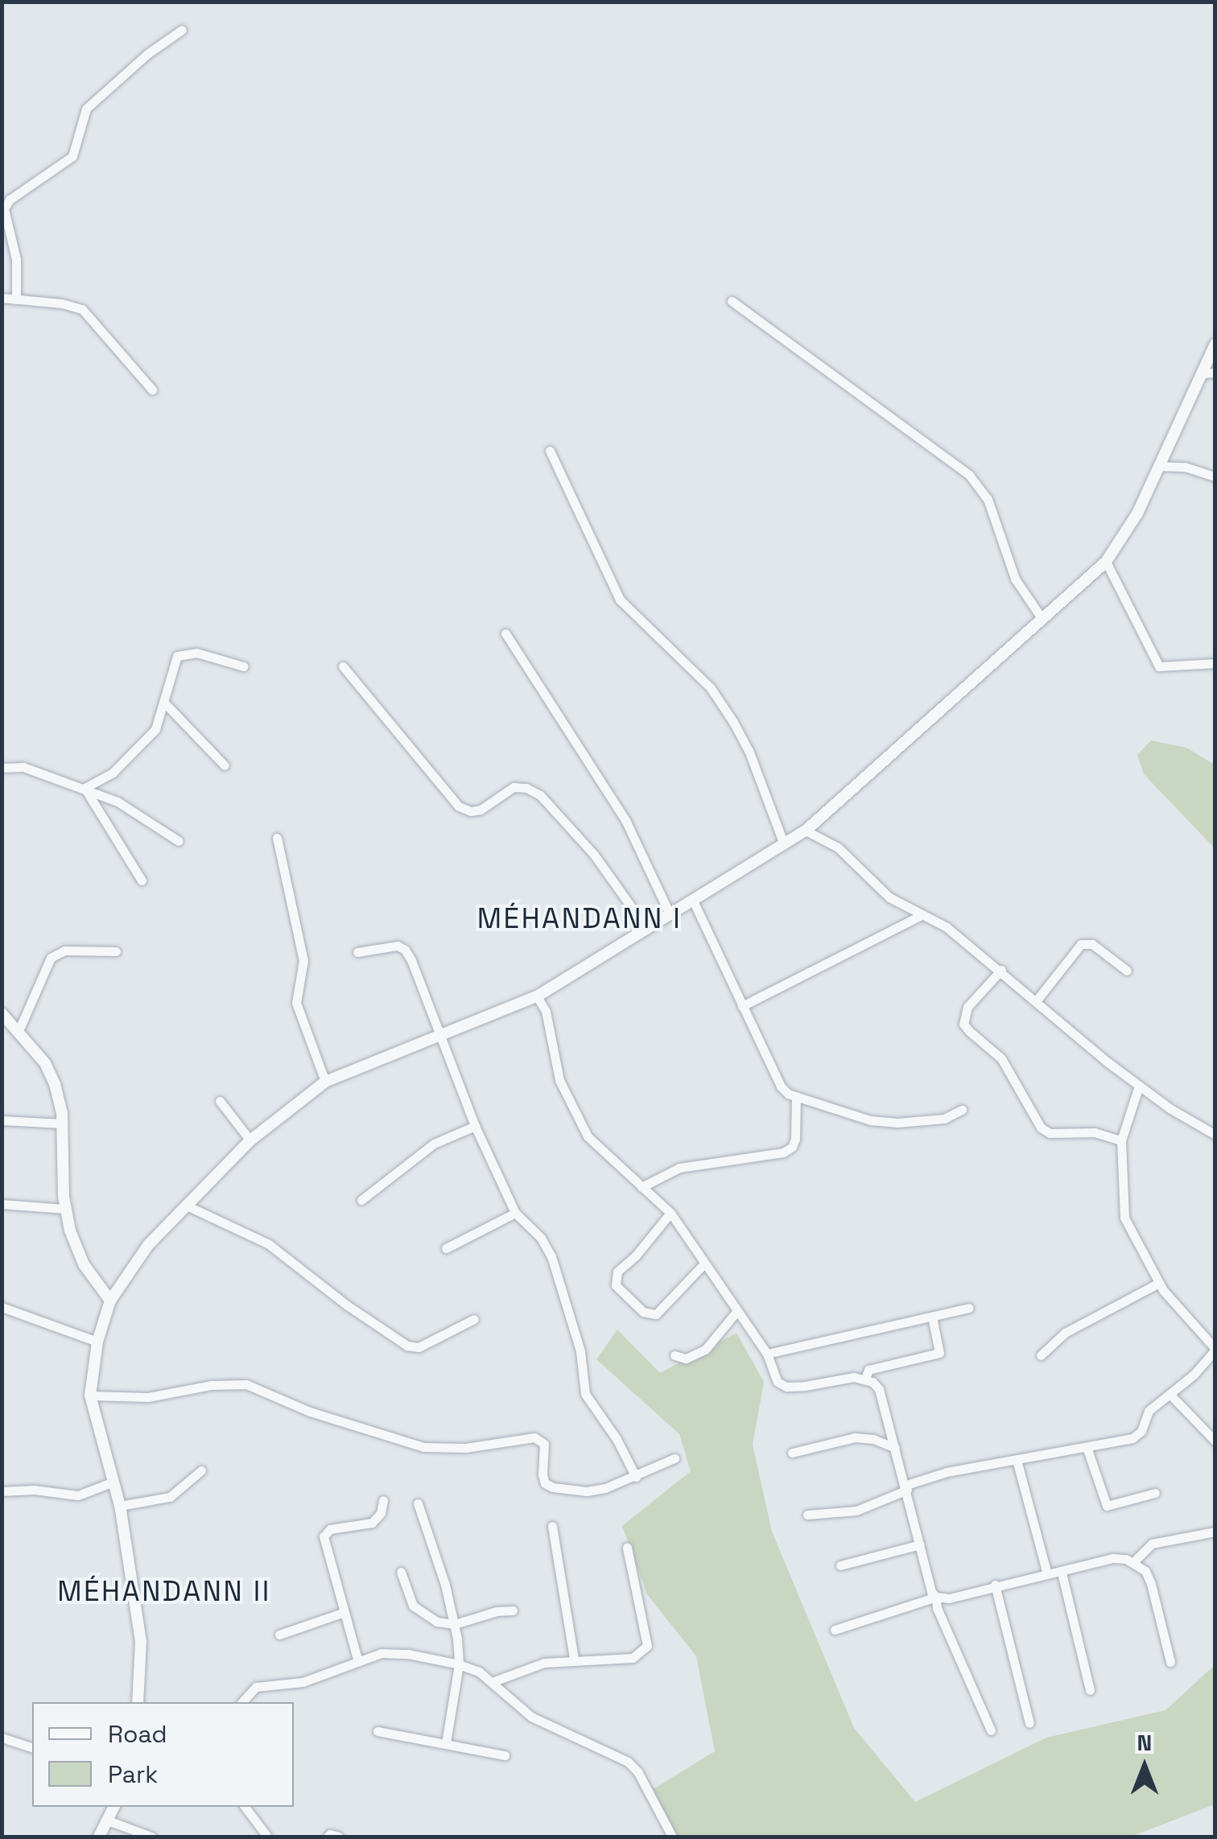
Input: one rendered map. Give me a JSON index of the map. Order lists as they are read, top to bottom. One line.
{"districts":["MÉHANDANN I","MÉHANDANN II"],"legend":["Road","Park"],"north":"top"}
